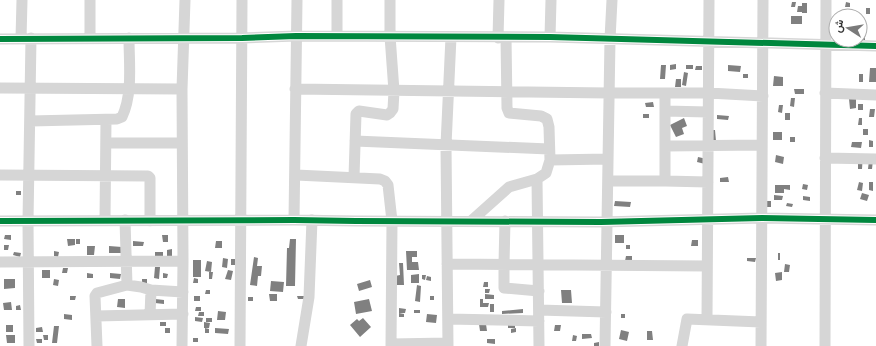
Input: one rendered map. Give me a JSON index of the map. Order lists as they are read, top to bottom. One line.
{"north":"left"}
